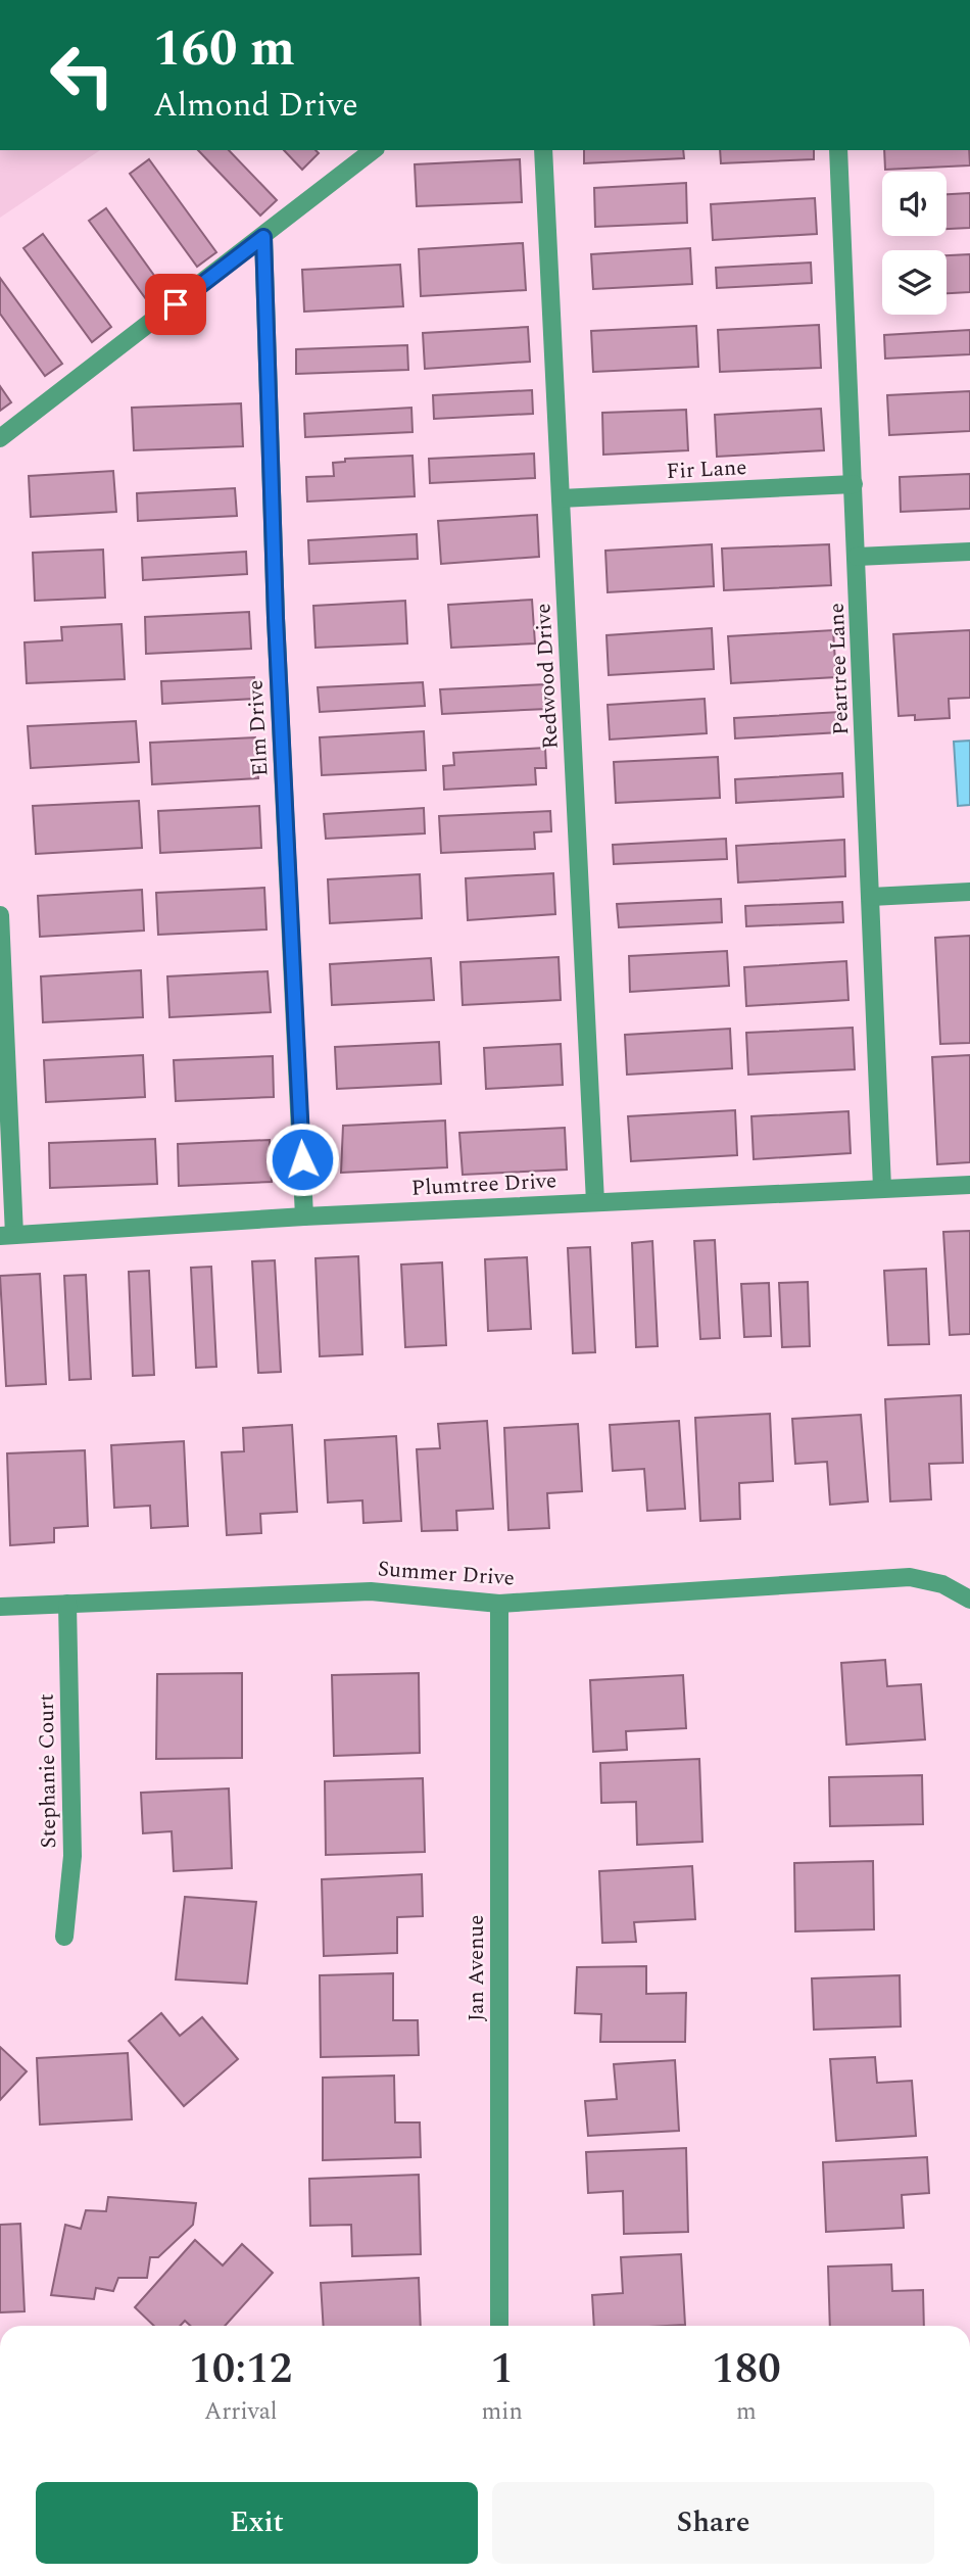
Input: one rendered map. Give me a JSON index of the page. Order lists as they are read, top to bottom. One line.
{"streets":{"street":["Fir Lane","Peartree Lane","Redwood Drive","Elm Drive","Plumtree Drive","Summer Drive","Stephanie Court","Jan Avenue"]},"crossings":[["Fir Lane","Peartree Lane"],["Fir Lane","Redwood Drive"],["Peartree Lane","Plumtree Drive"],["Redwood Drive","Plumtree Drive"],["Elm Drive","Plumtree Drive"],["Summer Drive","Stephanie Court"],["Summer Drive","Jan Avenue"]],"page":{"turn":["160 m","Almond Drive"],"eta":["10:12","Arrival","1","min","180","m"],"buttons":["Exit","Share"]}}
